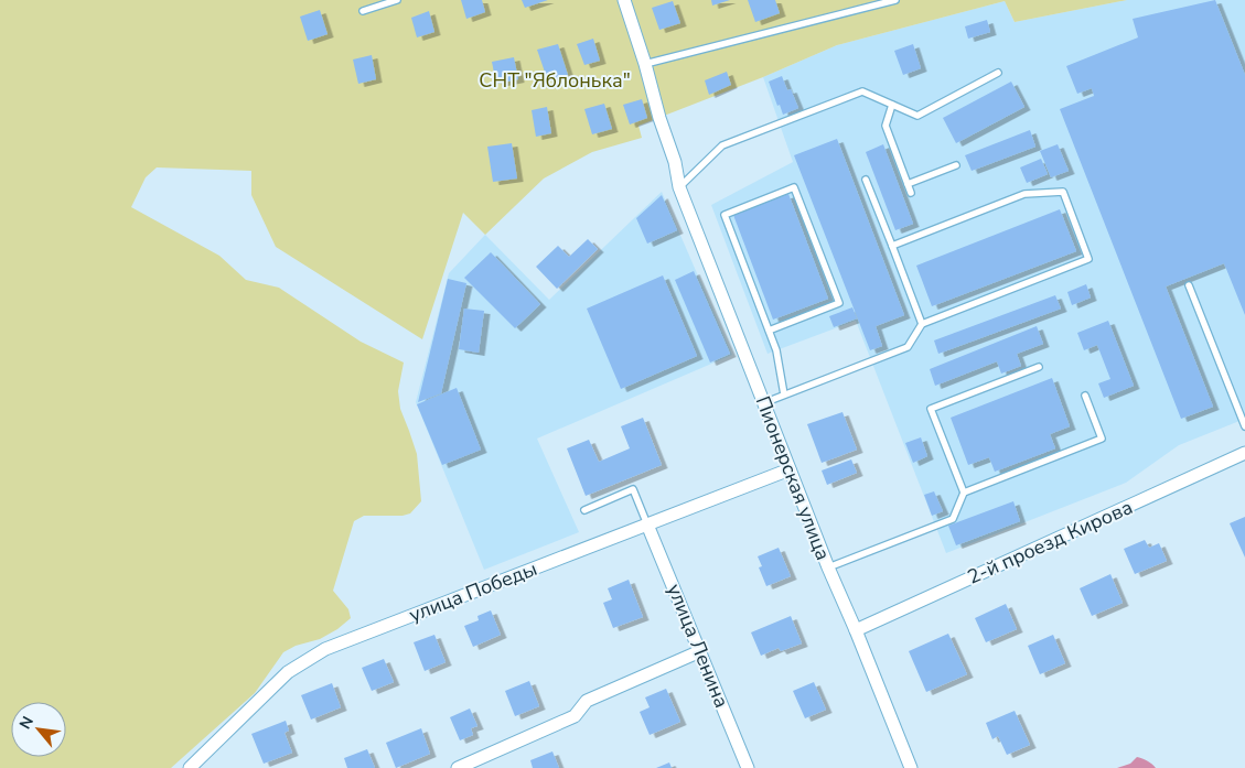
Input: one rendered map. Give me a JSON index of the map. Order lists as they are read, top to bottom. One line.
{"streets":{"street":["Пионерская улица","2-й проезд Кирова","улица Победы","улица Ленина"]},"crossings":[["Пионерская улица","2-й проезд Кирова"],["Пионерская улица","улица Победы"],["улица Победы","улица Ленина"]],"parks":["СНТ \"Яблонька\""],"north":"top left"}
